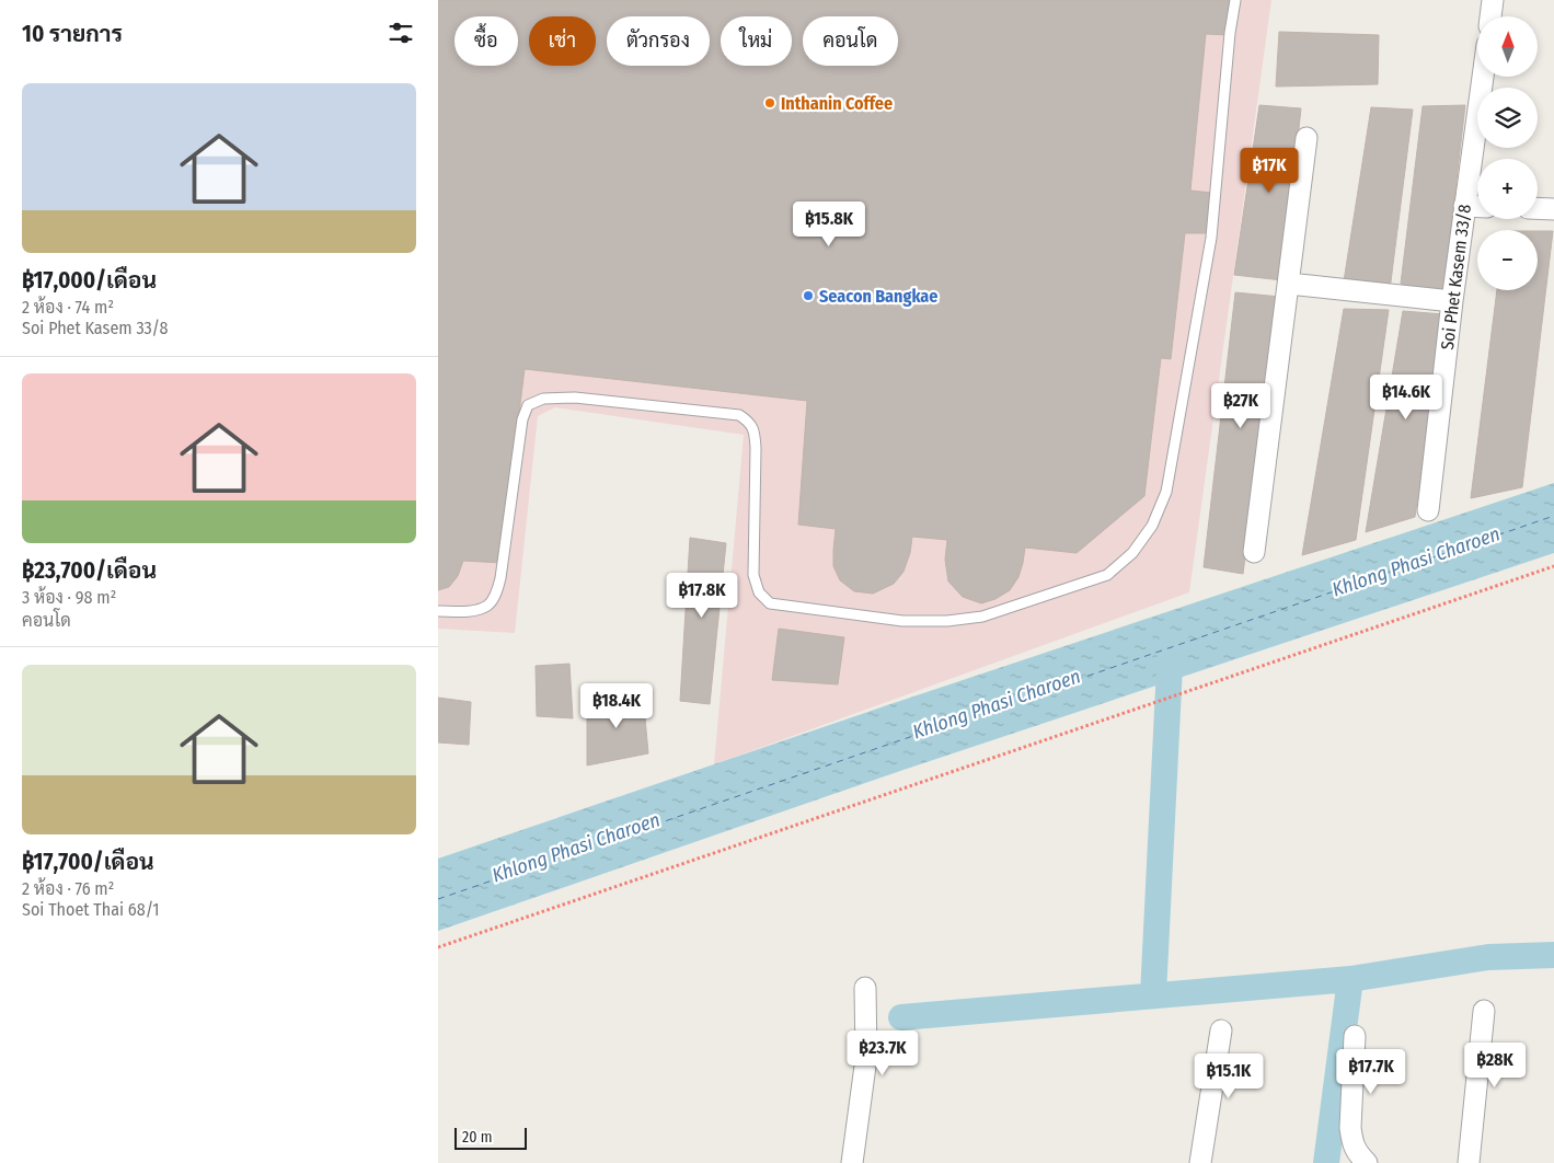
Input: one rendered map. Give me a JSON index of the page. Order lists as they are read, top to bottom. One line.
{"streets":{"street":["Soi Phet Kasem 33/8"]},"water":["Khlong Phasi Charoen"],"places":["Inthanin Coffee","Seacon Bangkae"],"scale_bar":"20 m","north":"top","page":{"heading":"10 รายการ","map_buttons":["+","−"],"chip":["ซื้อ","เช่า","ตัวกรอง","ใหม่","คอนโด"],"list":[{"name":"฿17,000/เดือน","note":"2 ห้อง · 74 m² · Soi Phet Kasem 33/8"},{"name":"฿23,700/เดือน","note":"3 ห้อง · 98 m² · คอนโด"},{"name":"฿17,700/เดือน","note":"2 ห้อง · 76 m² · Soi Thoet Thai 68/1"}],"price":["฿17K","฿15.8K","฿14.6K","฿27K","฿17.8K","฿18.4K","฿23.7K","฿28K","฿17.7K","฿15.1K"],"scale":"20 m"}}
